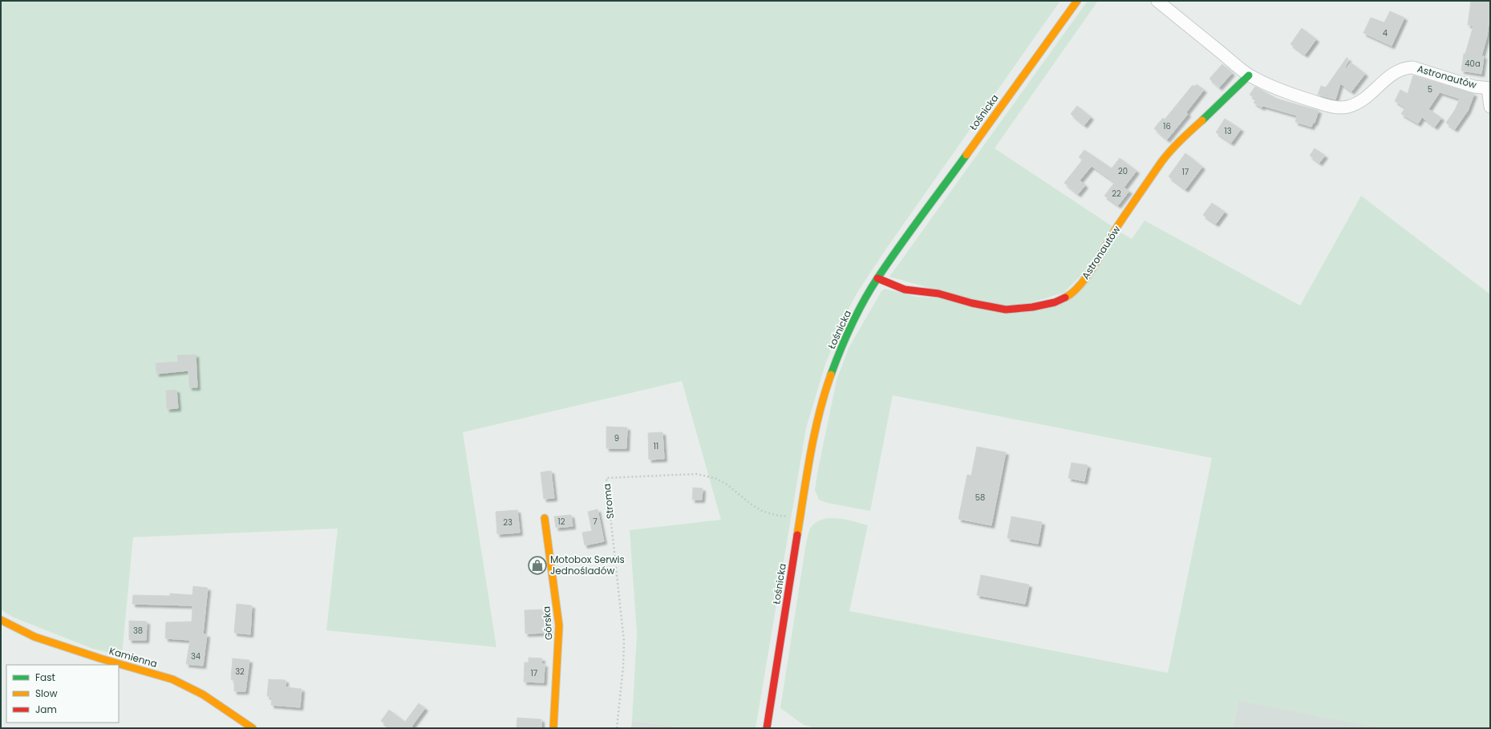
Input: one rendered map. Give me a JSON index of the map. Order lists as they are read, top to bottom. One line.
{"streets":{"street":["Astronautów","Łośnicka","Górska","Kamienna"],"path":["Stroma"]},"crossings":[["Astronautów","Łośnicka"],["Łośnicka","Stroma"]],"places":{"shop":["Motobox Serwis Jednośladów"]},"house_numbers":["4","40a","5","16","13","20","17","22","9","11","58","12","7","23","38","34","32","17"],"legend":["Fast","Slow","Jam"]}
